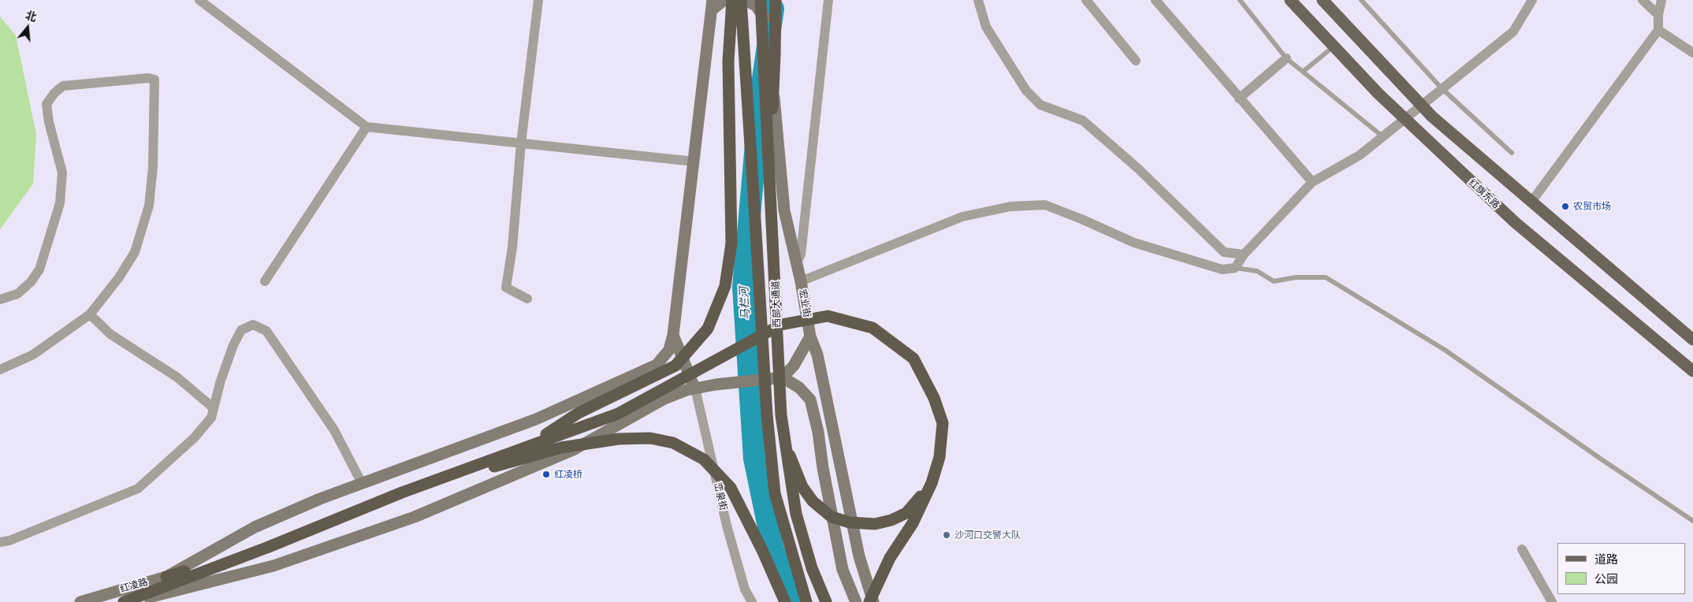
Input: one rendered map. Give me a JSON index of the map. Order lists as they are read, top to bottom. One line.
{"streets":{"highway":["西部大通道"],"main road":["红旗东路","宏业街","红凌路"],"street":["峦泉街"]},"water":["马栏河"],"places":["农贸市场","红凌桥","沙河口交警大队"],"legend":["道路","公园"],"north":"top"}
